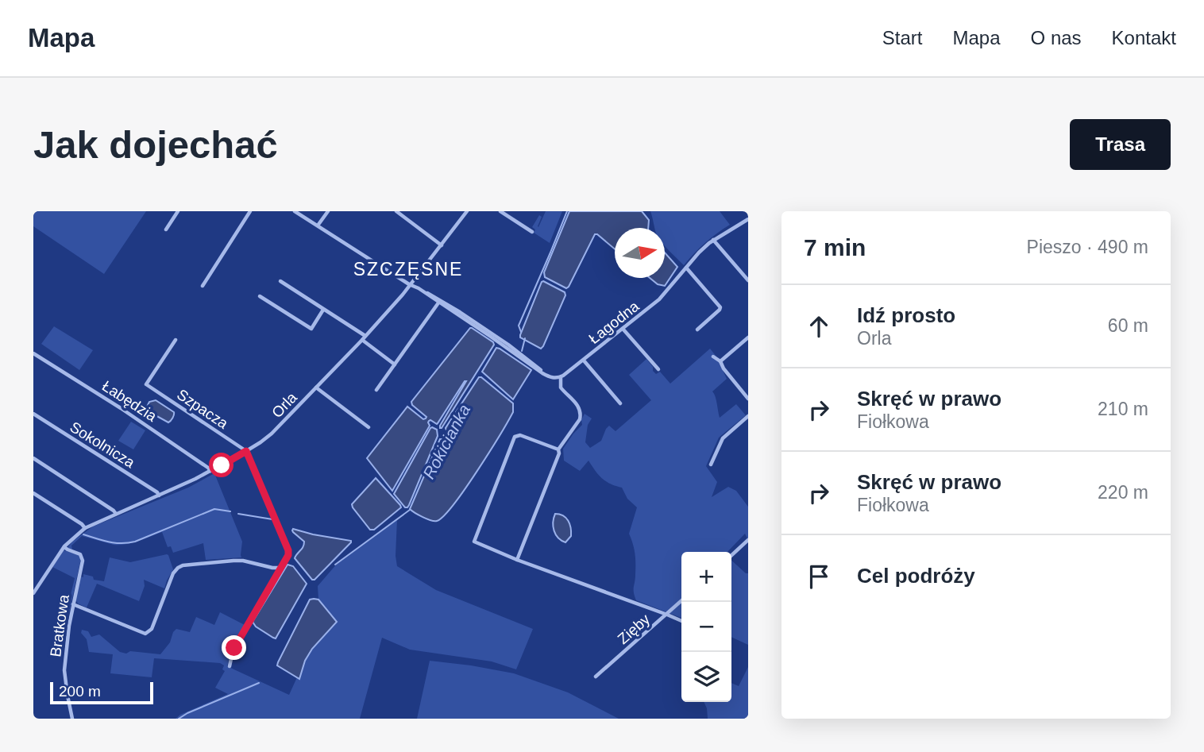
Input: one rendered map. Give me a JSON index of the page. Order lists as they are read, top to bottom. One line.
{"streets":{"street":["Łagodna","Łabędzia","Orla","Szpacza","Sokolnicza","Bratkowa","Zięby"]},"crossings":[["Łabędzia","Orla"],["Orla","Szpacza"],["Orla","Sokolnicza"],["Orla","Bratkowa"]],"districts":["SZCZĘSNE"],"water":["Rokicianka"],"scale_bar":"200 m","north":"right","page":{"header":"Mapa","nav":["Start","Mapa","O nas","Kontakt"],"buttons":"Trasa","title":"Jak dojechać","heading":["7 min","Pieszo · 490 m"],"list":[["Idź prosto","Orla","60 m"],["Skręć w prawo","Fiołkowa","210 m"],["Skręć w prawo","Fiołkowa","220 m"],"Cel podróży"],"map_buttons":["+","−"],"scale":"200 m"}}
